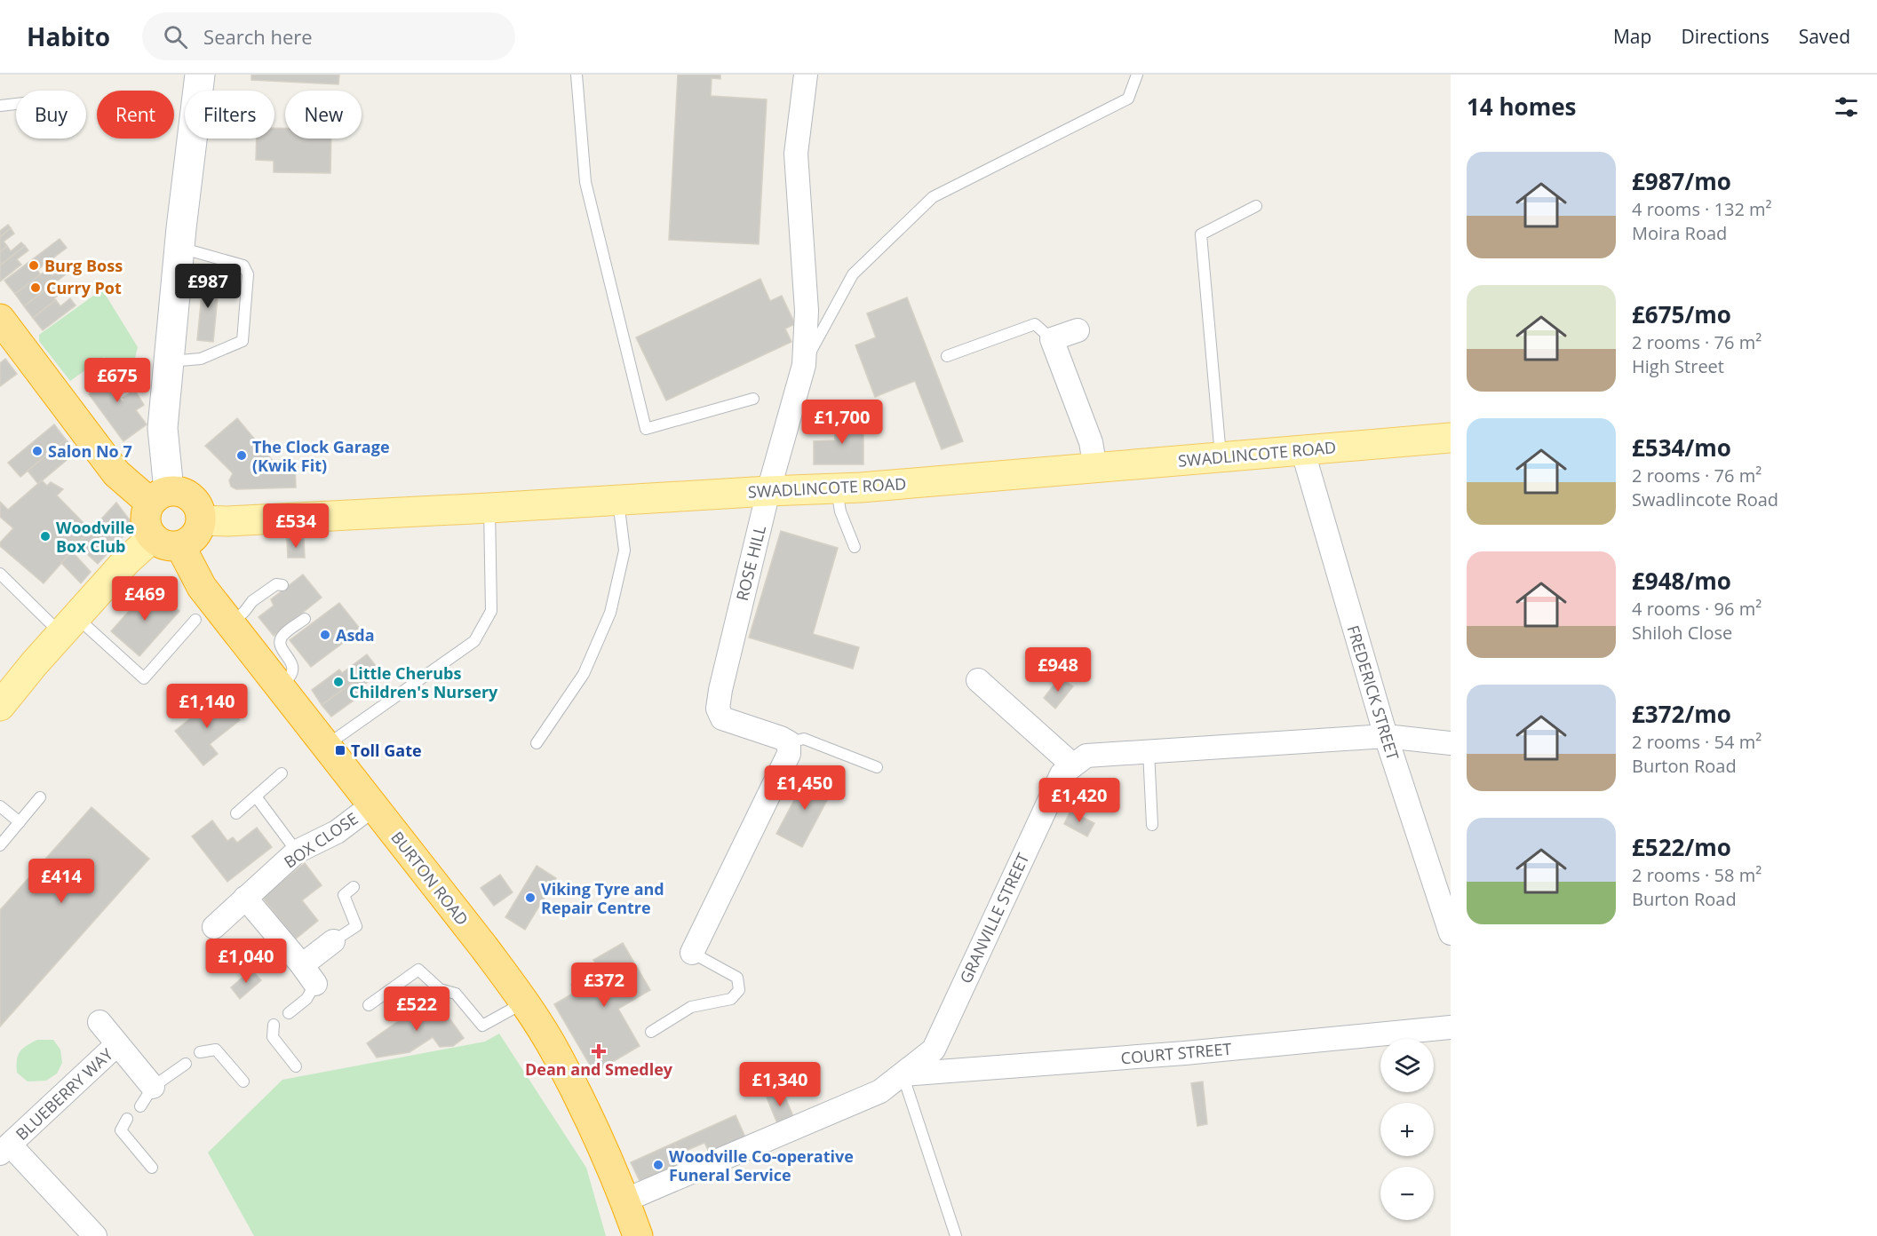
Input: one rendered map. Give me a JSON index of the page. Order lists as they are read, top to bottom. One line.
{"streets":{"highway":["BURTON ROAD"],"main road":["SWADLINCOTE ROAD"],"street":["ROSE HILL","FREDERICK STREET","BOX CLOSE","GRANVILLE STREET","COURT STREET","BLUEBERRY WAY"]},"crossings":[["SWADLINCOTE ROAD","ROSE HILL"],["SWADLINCOTE ROAD","FREDERICK STREET"],["SWADLINCOTE ROAD","BURTON ROAD"],["FREDERICK STREET","GRANVILLE STREET"],["BOX CLOSE","BURTON ROAD"],["BURTON ROAD","GRANVILLE STREET"],["GRANVILLE STREET","COURT STREET"]],"places":{"other":["Burg Boss","Curry Pot","Salon No 7","The Clock Garage (Kwik Fit)","Woodville Box Club","Asda","Little Cherubs Children's Nursery","Viking Tyre and Repair Centre","Woodville Co-operative Funeral Service"],"transit":["Toll Gate"],"health":["Dean and Smedley"]},"page":{"header":"Habito","search":"Search here","nav":["Map","Directions","Saved"],"heading":"14 homes","chip":["Buy","Rent","Filters","New"],"list":[{"name":"£987/mo","note":"4 rooms · 132 m² · Moira Road"},{"name":"£675/mo","note":"2 rooms · 76 m² · High Street"},{"name":"£534/mo","note":"2 rooms · 76 m² · Swadlincote Road"},{"name":"£948/mo","note":"4 rooms · 96 m² · Shiloh Close"},{"name":"£372/mo","note":"2 rooms · 54 m² · Burton Road"},{"name":"£522/mo","note":"2 rooms · 58 m² · Burton Road"}],"price":["£987","£675","£1,700","£534","£469","£948","£1,140","£1,450","£1,420","£414","£1,040","£372","£522","£1,340"],"map_buttons":["+","−"]}}
